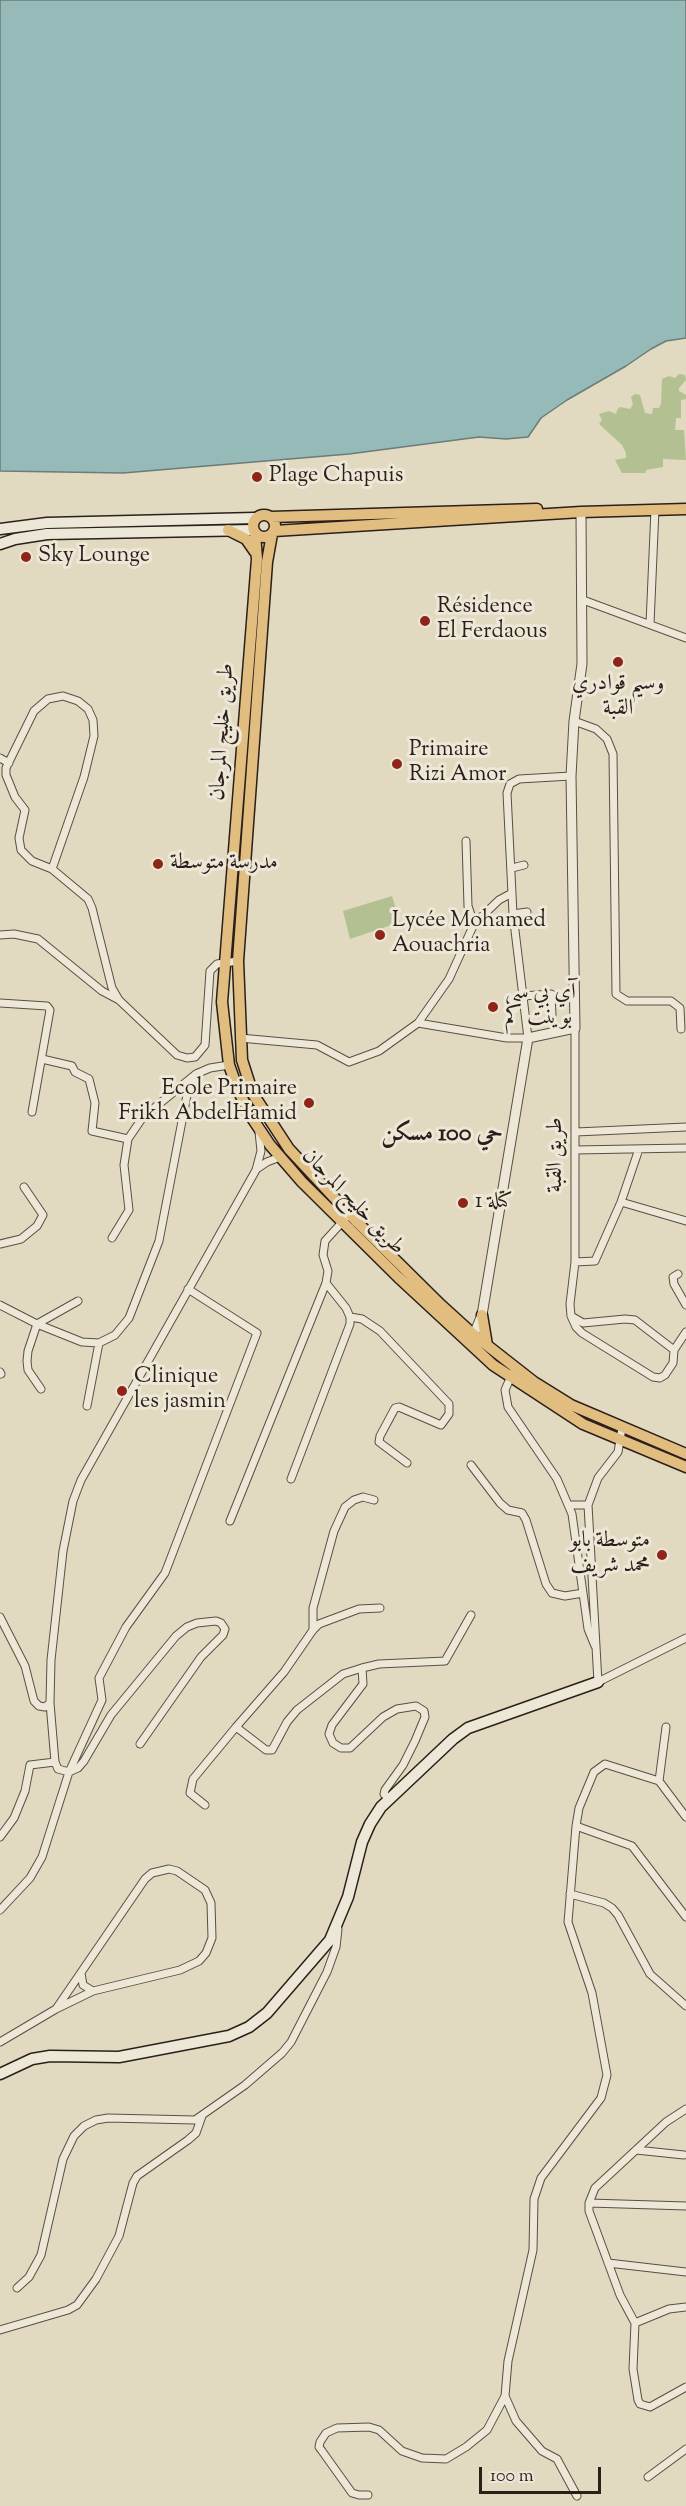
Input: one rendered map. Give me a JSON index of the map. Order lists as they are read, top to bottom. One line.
{"streets":{"main road":["طريق خليج المرجان"],"street":["طريق القبة"]},"districts":["حي 100 مسكن"],"places":["Plage Chapuis","Sky Lounge","Résidence El Ferdaous","وسيم قوادري القبة","Primaire Rizi Amor","مدرسة متوسطة","Lycée Mohamed Aouachria","آي بي سي بوينت كم","Ecole Primaire Frikh AbdelHamid","كتلة 1","Clinique les jasmin","متوسطة بابو محمد شريف"],"scale_bar":"100 m"}
